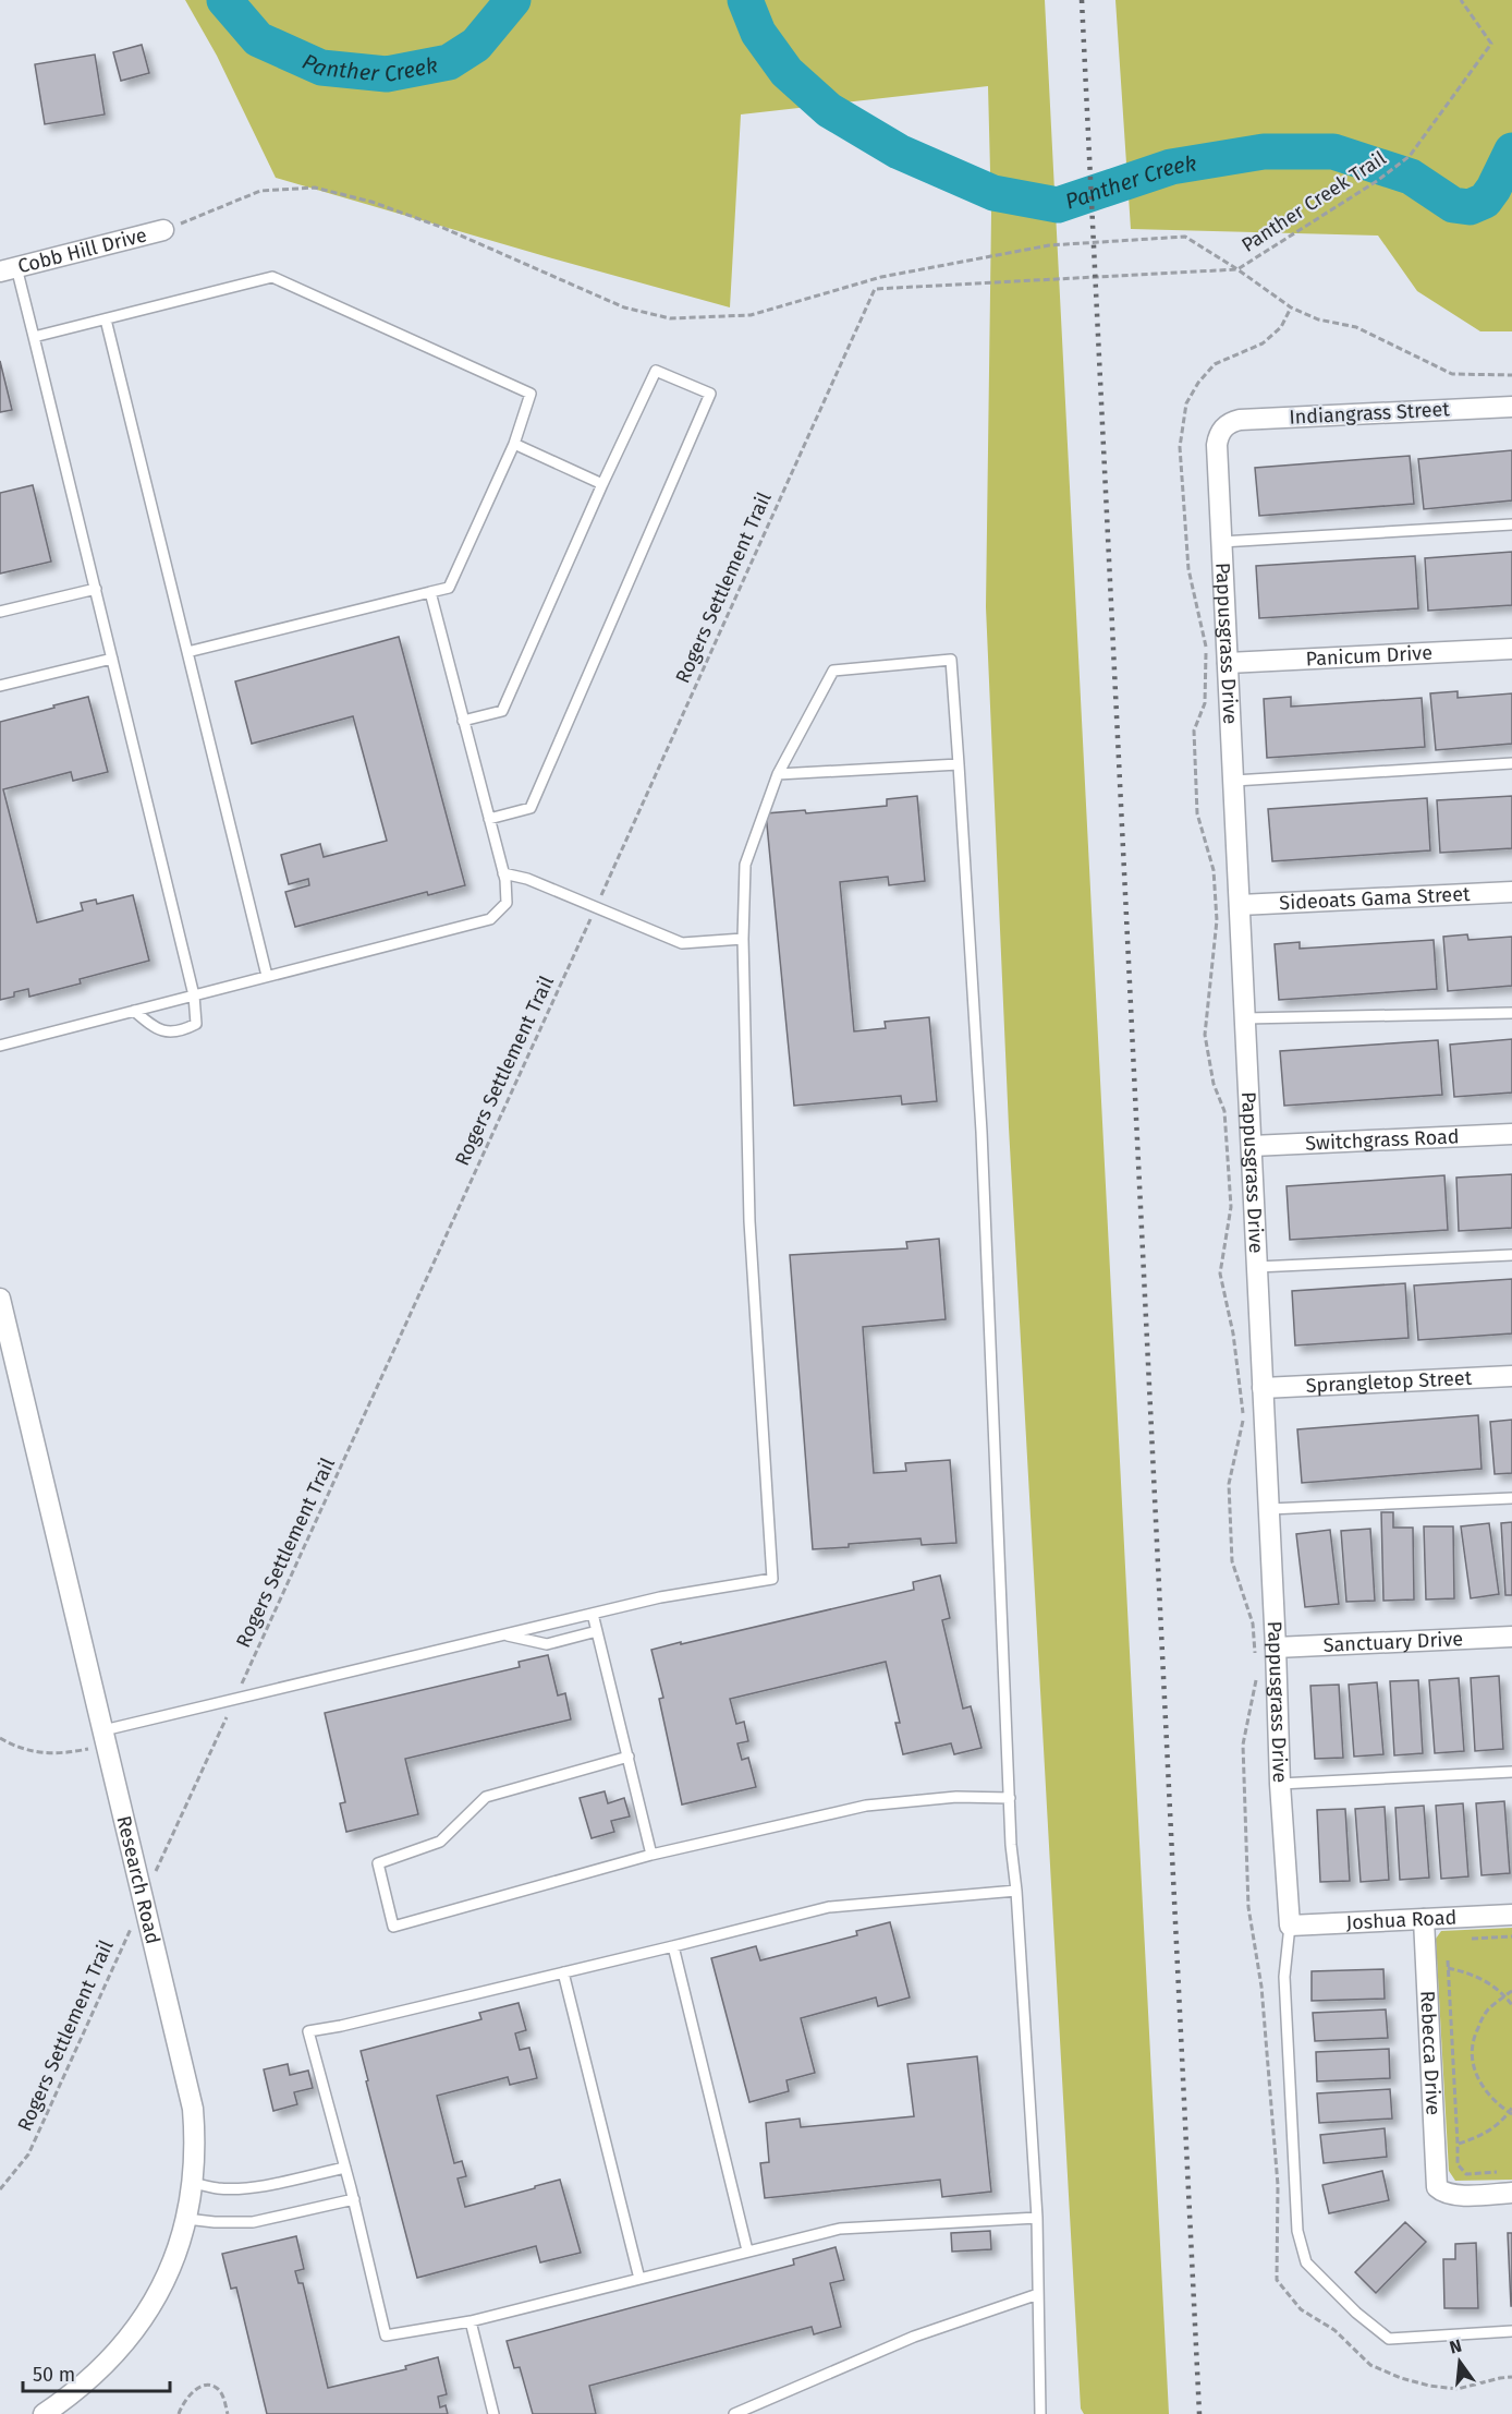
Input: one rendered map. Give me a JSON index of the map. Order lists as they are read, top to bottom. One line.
{"streets":{"street":["Cobb Hill Drive","Indiangrass Street","Pappusgrass Drive","Panicum Drive","Sideoats Gama Street","Switchgrass Road","Sprangletop Street","Sanctuary Drive","Research Road","Joshua Road","Rebecca Drive"],"path":["Panther Creek Trail","Rogers Settlement Trail"]},"crossings":[["Panther Creek Trail","Rogers Settlement Trail"],["Indiangrass Street","Pappusgrass Drive"],["Pappusgrass Drive","Panicum Drive"],["Pappusgrass Drive","Sideoats Gama Street"],["Pappusgrass Drive","Switchgrass Road"],["Pappusgrass Drive","Sprangletop Street"],["Pappusgrass Drive","Sanctuary Drive"],["Pappusgrass Drive","Joshua Road"],["Joshua Road","Rebecca Drive"]],"water":["Panther Creek"],"scale_bar":"50 m","north":"top"}
